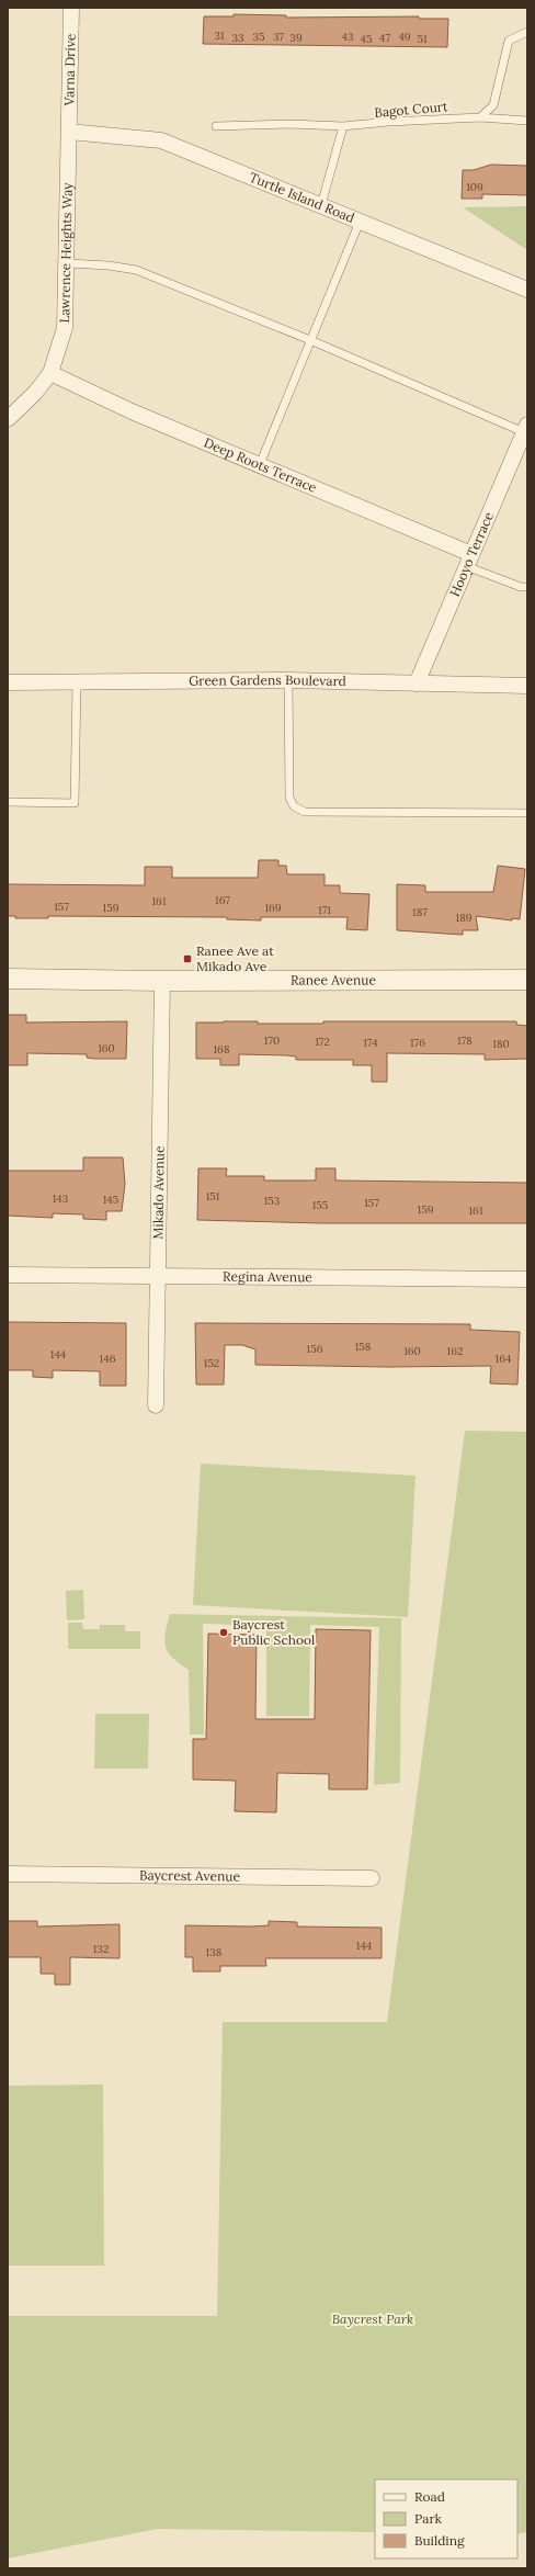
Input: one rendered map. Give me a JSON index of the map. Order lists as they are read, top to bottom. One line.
{"streets":{"street":["Varna Drive","Turtle Island Road","Lawrence Heights Way","Deep Roots Terrace","Hooyo Terrace","Green Gardens Boulevard","Ranee Avenue","Mikado Avenue","Regina Avenue","Baycrest Avenue"],"lane":["Bagot Court"]},"crossings":[["Varna Drive","Turtle Island Road"],["Varna Drive","Lawrence Heights Way"],["Turtle Island Road","Lawrence Heights Way"],["Lawrence Heights Way","Deep Roots Terrace"],["Deep Roots Terrace","Hooyo Terrace"],["Hooyo Terrace","Green Gardens Boulevard"],["Ranee Avenue","Mikado Avenue"],["Mikado Avenue","Regina Avenue"]],"parks":["Baycrest Park"],"places":{"transit":["Ranee Ave at Mikado Ave"],"other":["Baycrest Public School"]},"house_numbers":["31","35","37","43","49","33","39","47","45","51","109","167","161","157","159","169","171","187","189","170","178","172","174","176","180","160","168","151","143","145","153","157","155","159","161","158","156","160","162","144","146","164","152","144","132","138"],"legend":["Road","Park","Building"]}
